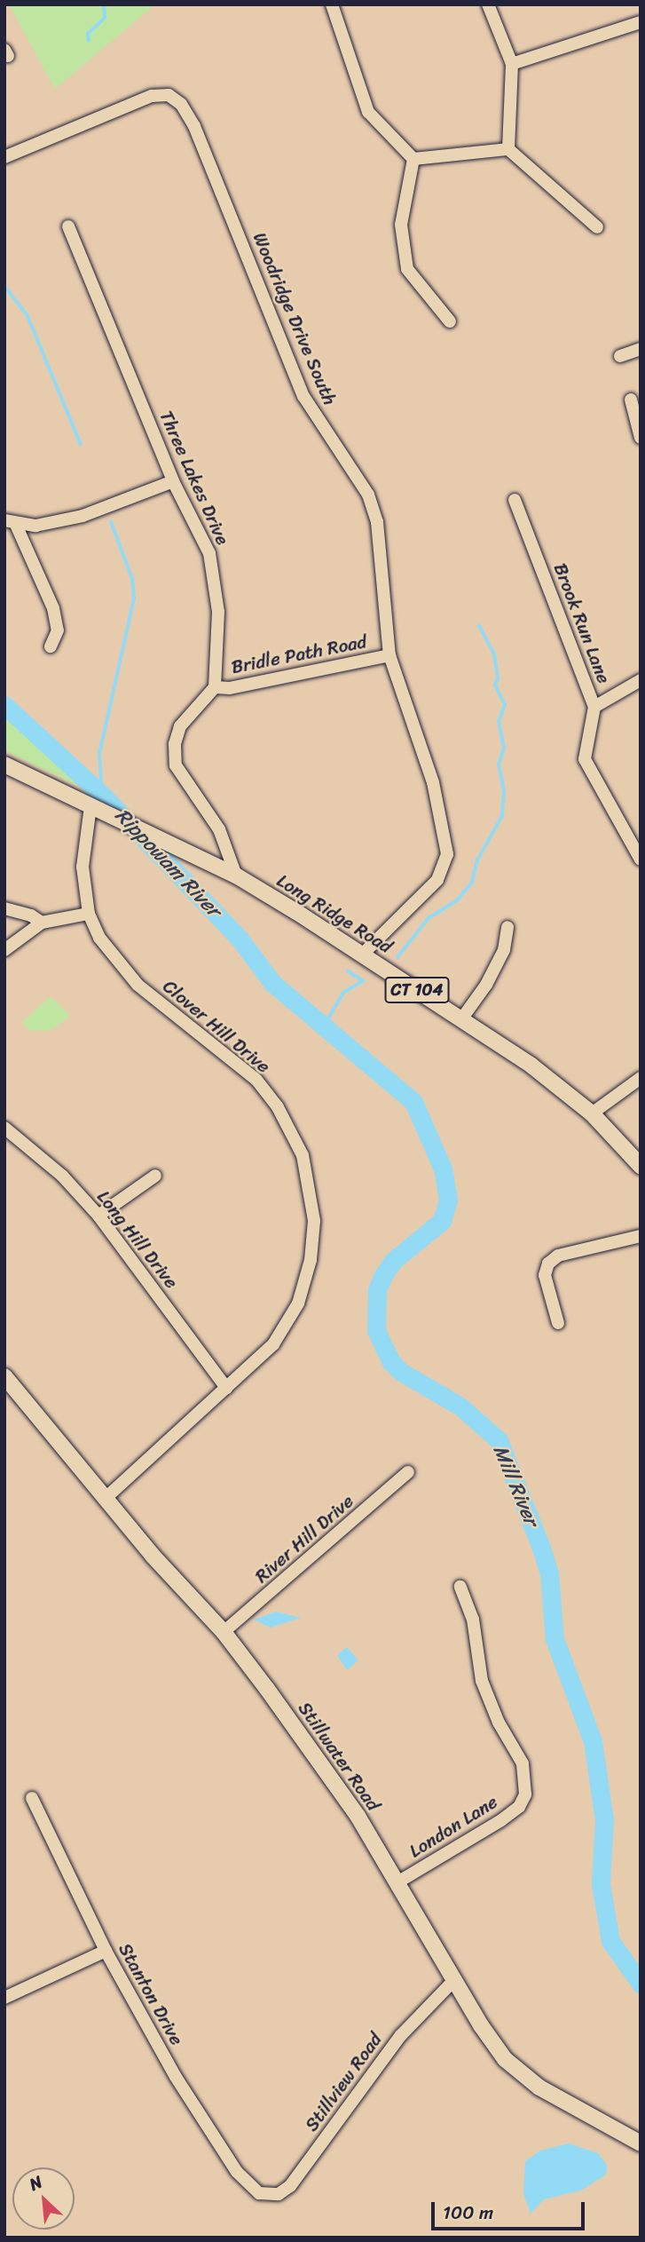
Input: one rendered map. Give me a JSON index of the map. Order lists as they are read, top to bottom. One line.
{"streets":{"main road":["Long Ridge Road","CT 104","Stillwater Road"],"street":["Woodridge Drive South","Three Lakes Drive","Brook Run Lane","Bridle Path Road","Clover Hill Drive","Long Hill Drive","River Hill Drive","London Lane","Stanton Drive","Stillview Road"]},"crossings":[["Woodridge Drive South","Bridle Path Road"],["Woodridge Drive South","Long Ridge Road"],["Three Lakes Drive","Bridle Path Road"],["Long Ridge Road","Clover Hill Drive"],["Clover Hill Drive","Long Hill Drive"],["Clover Hill Drive","Stillwater Road"],["River Hill Drive","Stillwater Road"],["Stillwater Road","London Lane"],["Stillwater Road","Stillview Road"],["Stanton Drive","Stillview Road"]],"water":["Rippowam River","Mill River"],"scale_bar":"100 m","north":"top left"}
